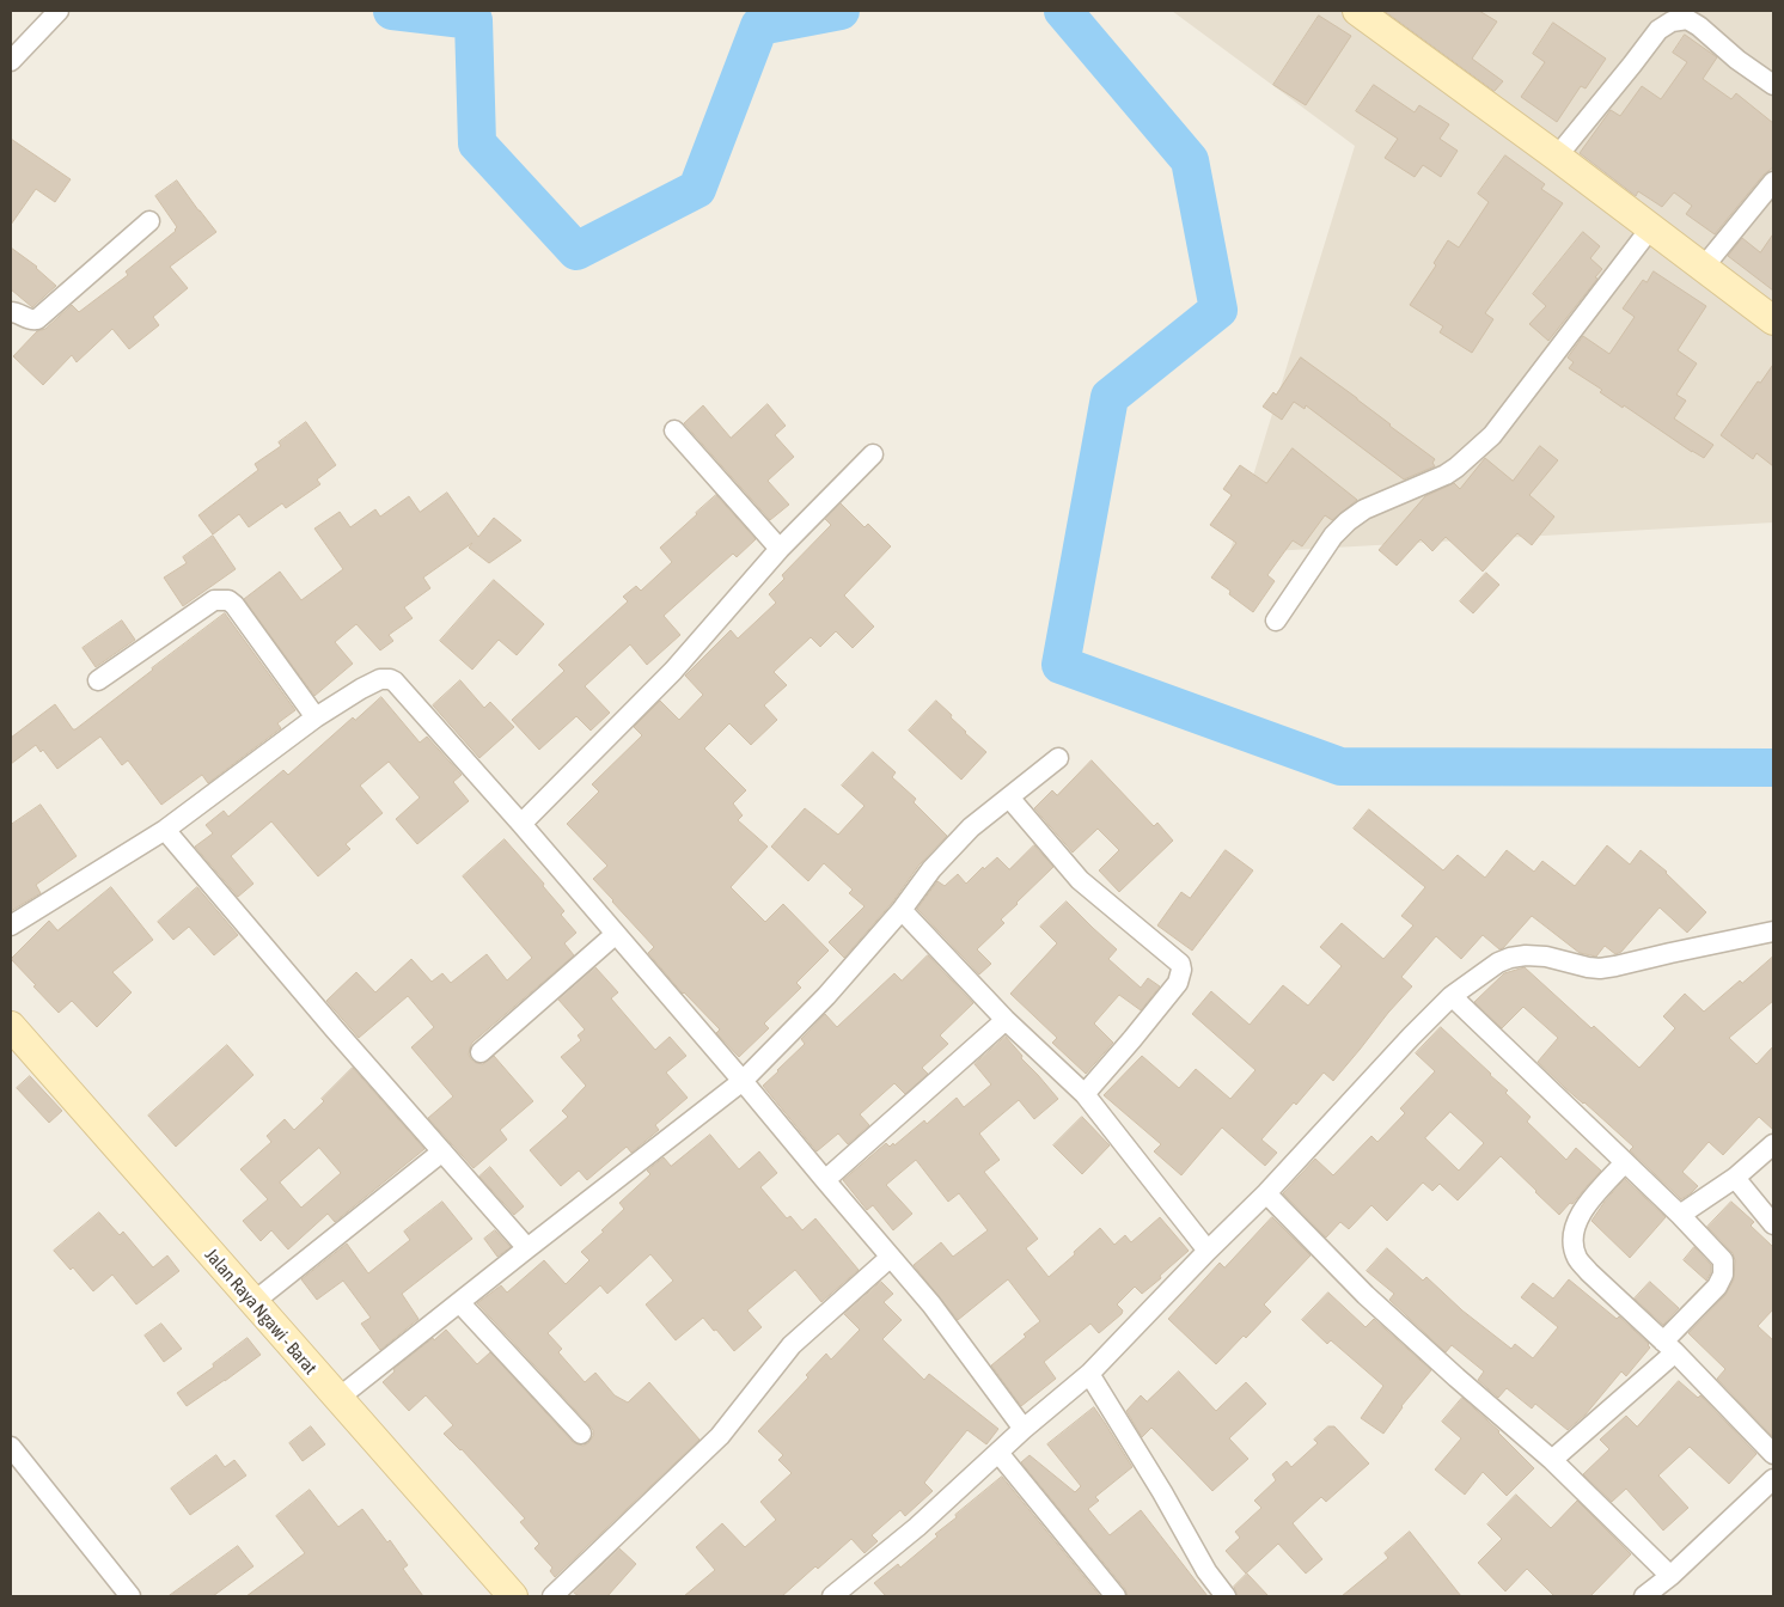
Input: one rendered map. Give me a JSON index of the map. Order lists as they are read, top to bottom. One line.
{"streets":{"main road":["Jalan Raya Ngawi - Barat"]}}
